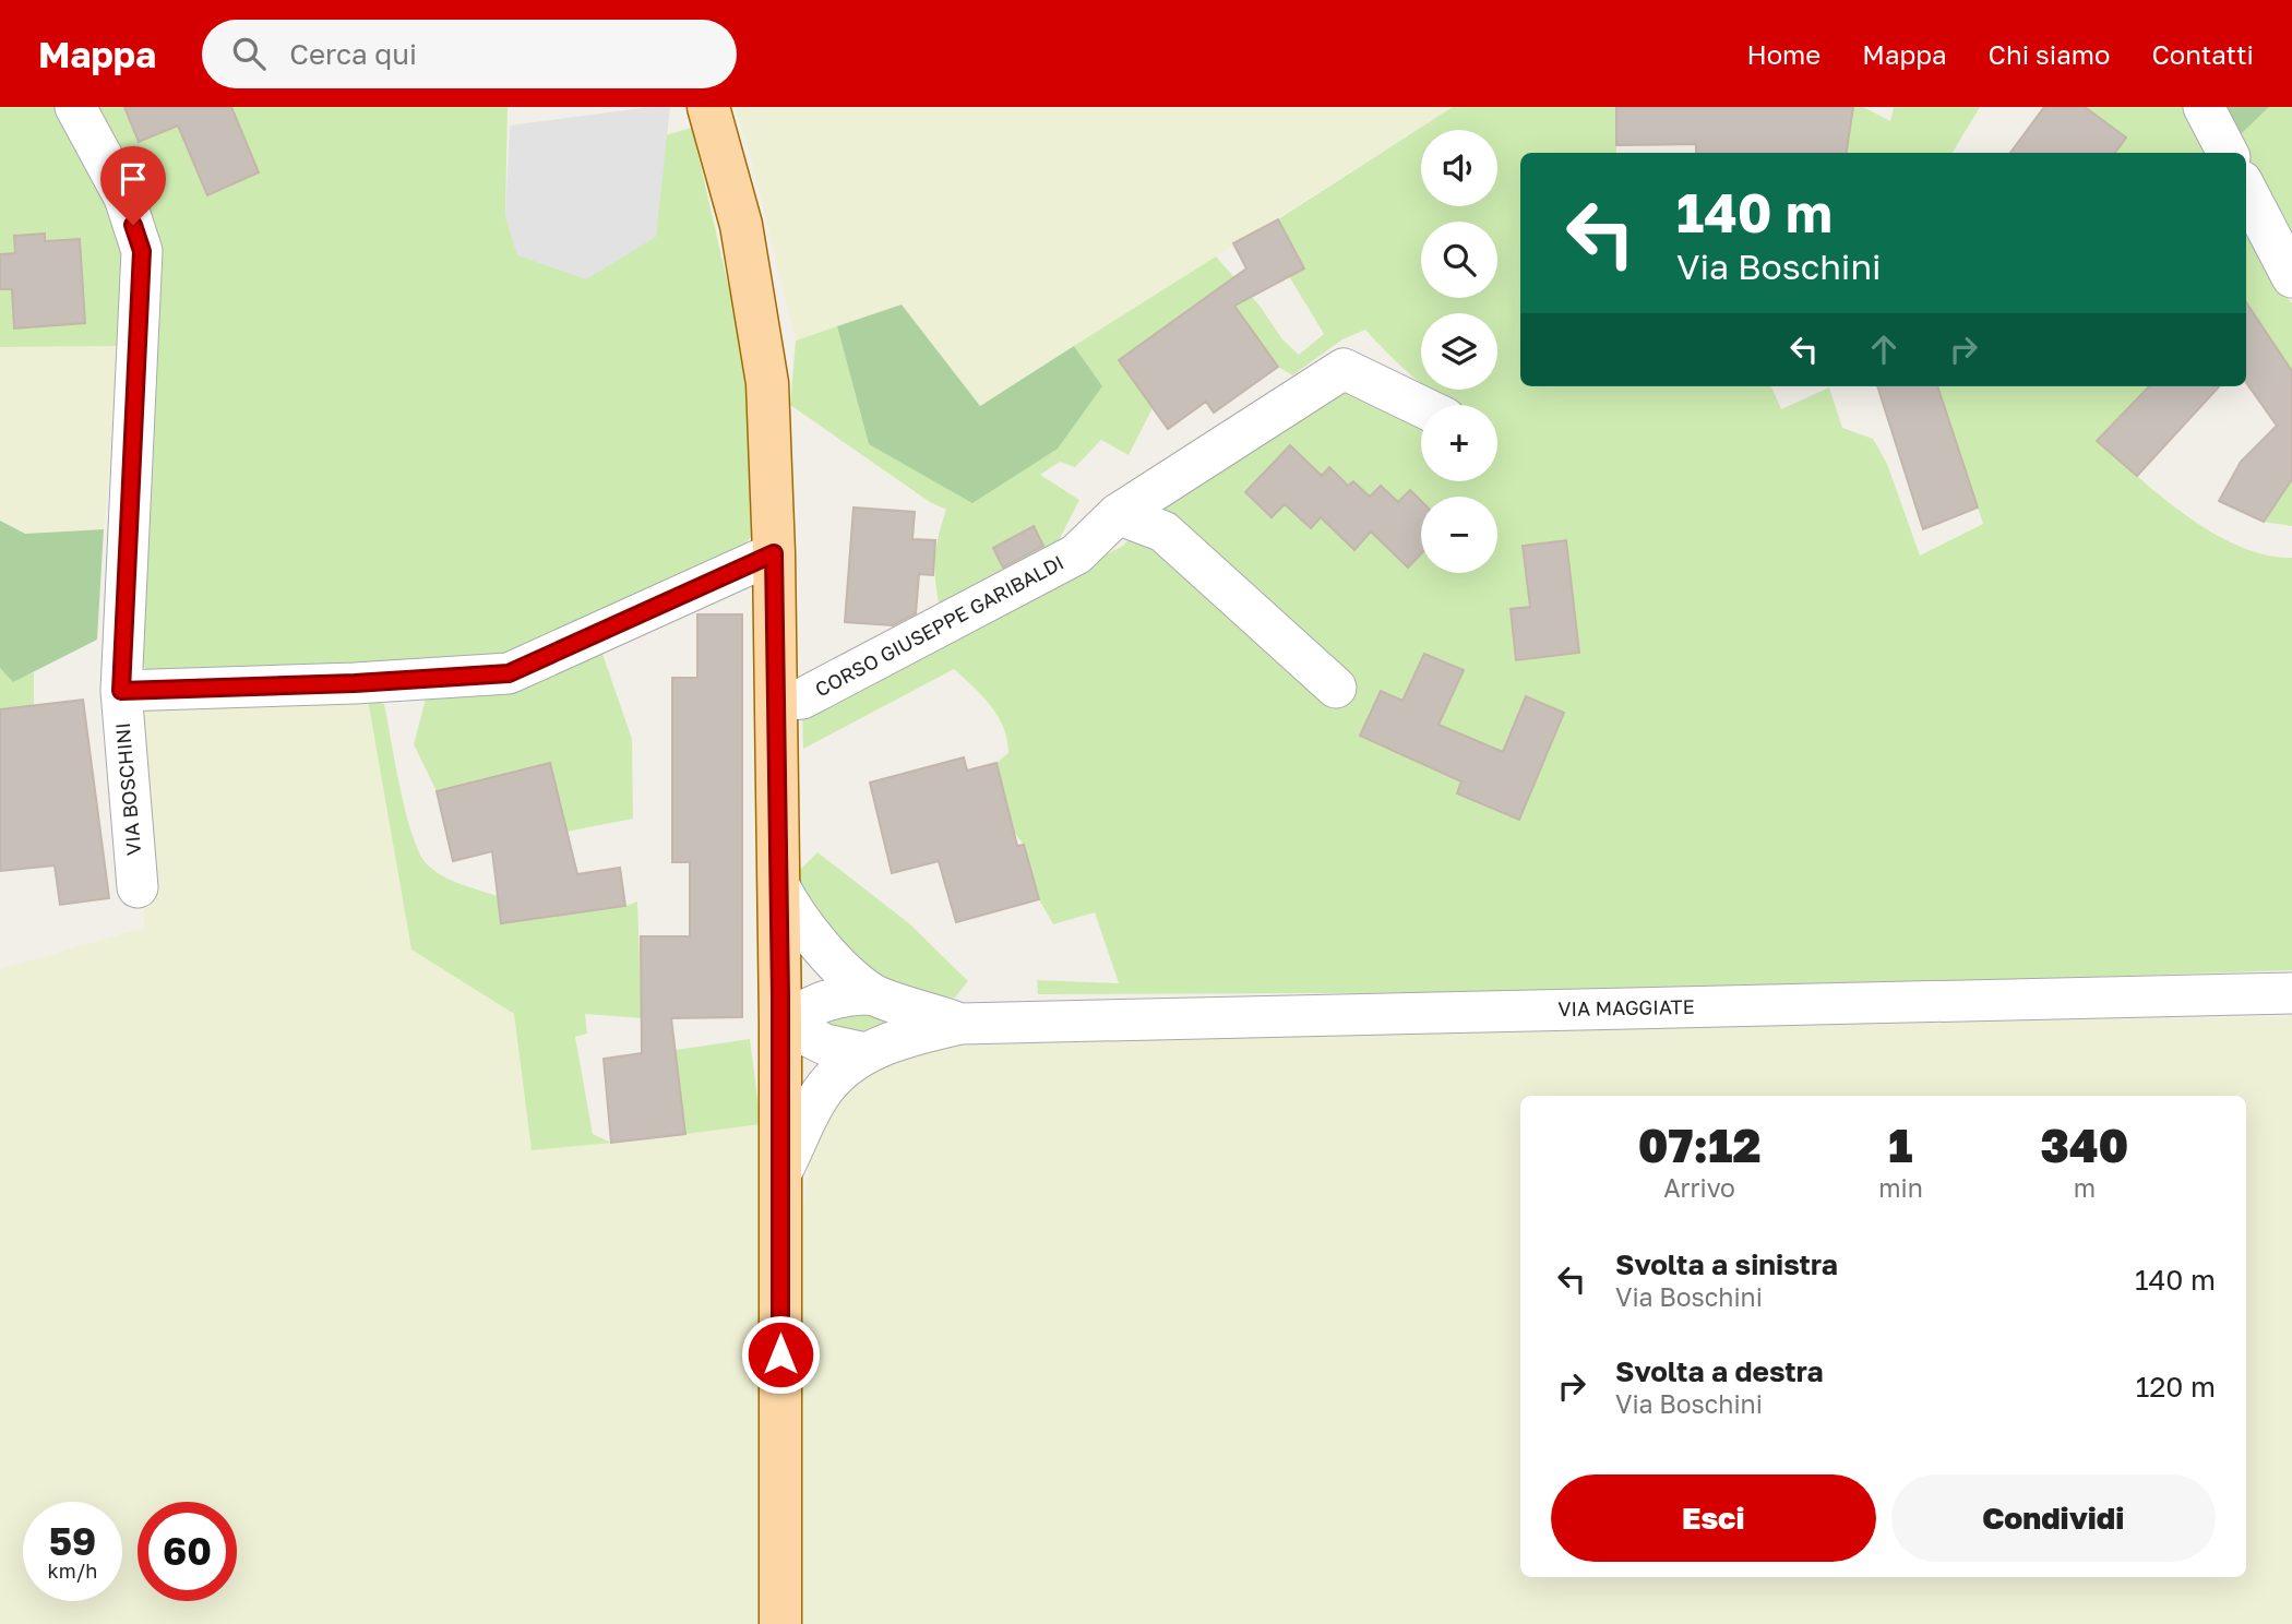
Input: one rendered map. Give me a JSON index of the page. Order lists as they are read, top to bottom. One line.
{"streets":{"street":["CORSO GIUSEPPE GARIBALDI","VIA BOSCHINI","VIA MAGGIATE"]},"page":{"header":"Mappa","search":"Cerca qui","nav":["Home","Mappa","Chi siamo","Contatti"],"map_buttons":["+","−"],"turn":["140 m","Via Boschini"],"eta":["07:12","Arrivo","1","min","340","m"],"list":[{"name":"Svolta a sinistra","note":"Via Boschini","value":"140 m"},{"name":"Svolta a destra","note":"Via Boschini","value":"120 m"}],"buttons":["Esci","Condividi"],"speed":"59 km/h","limit":"60"}}
